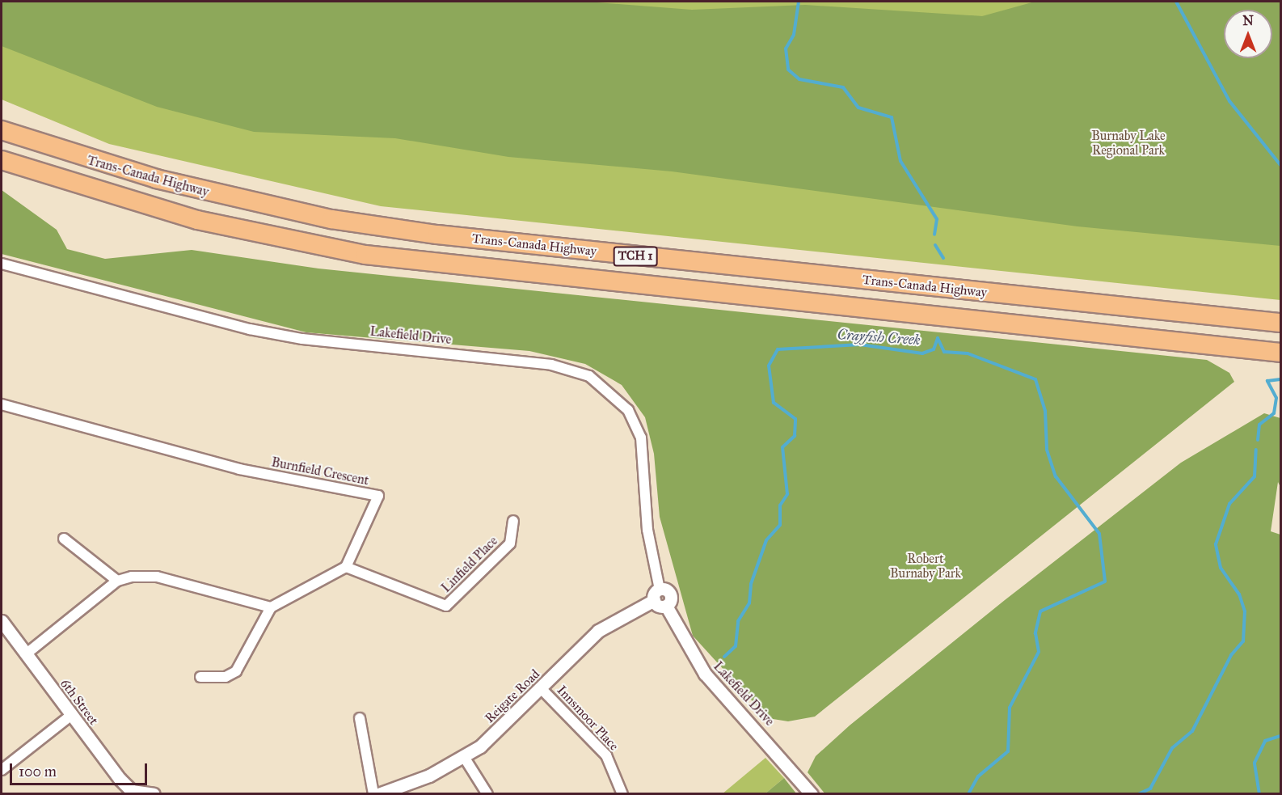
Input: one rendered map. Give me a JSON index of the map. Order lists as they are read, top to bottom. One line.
{"streets":{"highway":["Trans-Canada Highway","TCH 1"],"street":["Lakefield Drive","Burnfield Crescent","Linfield Place","Reigate Road","6th Street","Innsmoor Place"]},"crossings":[["Lakefield Drive","Reigate Road"],["Burnfield Crescent","Linfield Place"],["Reigate Road","Innsmoor Place"]],"water":["Crayfish Creek"],"parks":["Burnaby Lake Regional Park","Robert Burnaby Park"],"scale_bar":"100 m","north":"top"}
